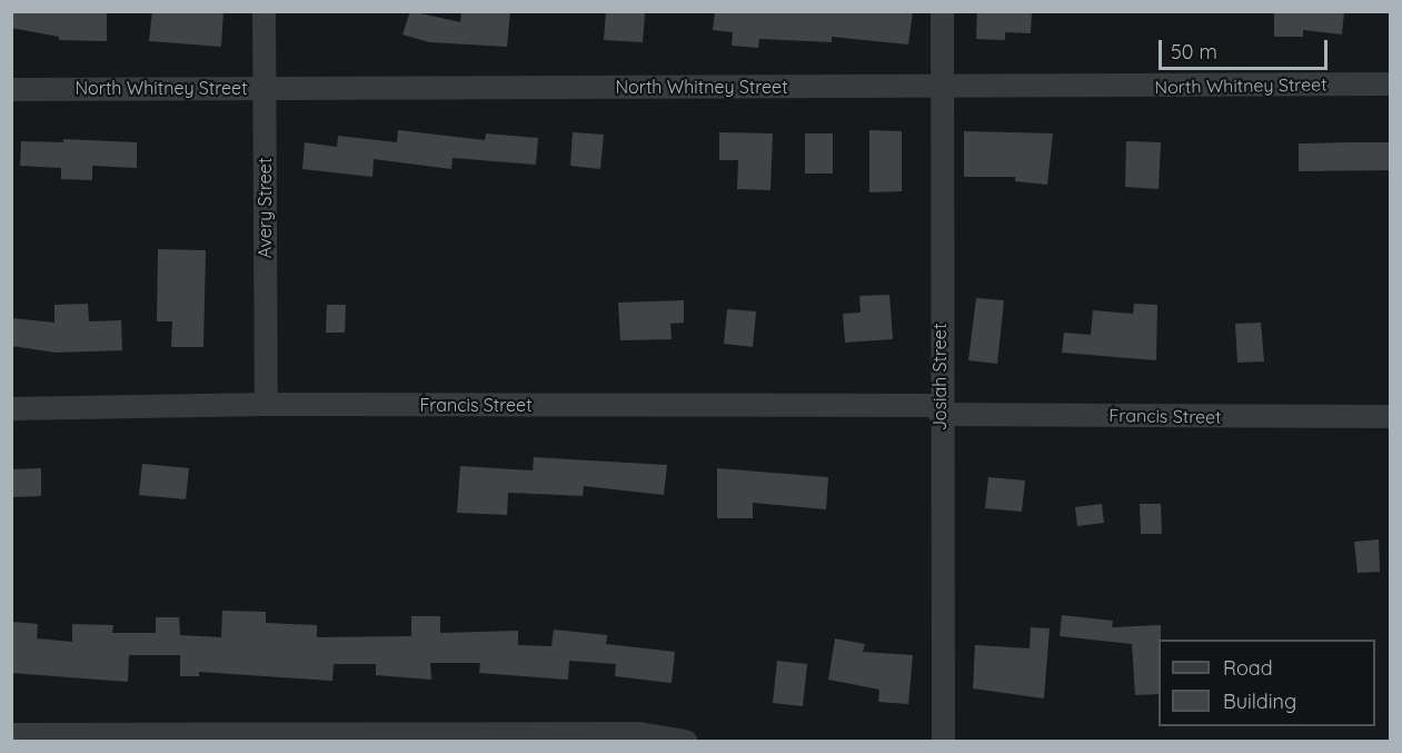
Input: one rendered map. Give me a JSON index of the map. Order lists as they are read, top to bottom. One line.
{"streets":{"street":["North Whitney Street","Avery Street","Josiah Street","Francis Street"]},"crossings":[["North Whitney Street","Avery Street"],["North Whitney Street","Josiah Street"],["Avery Street","Francis Street"],["Josiah Street","Francis Street"]],"legend":["Road","Building"],"scale_bar":"50 m"}
